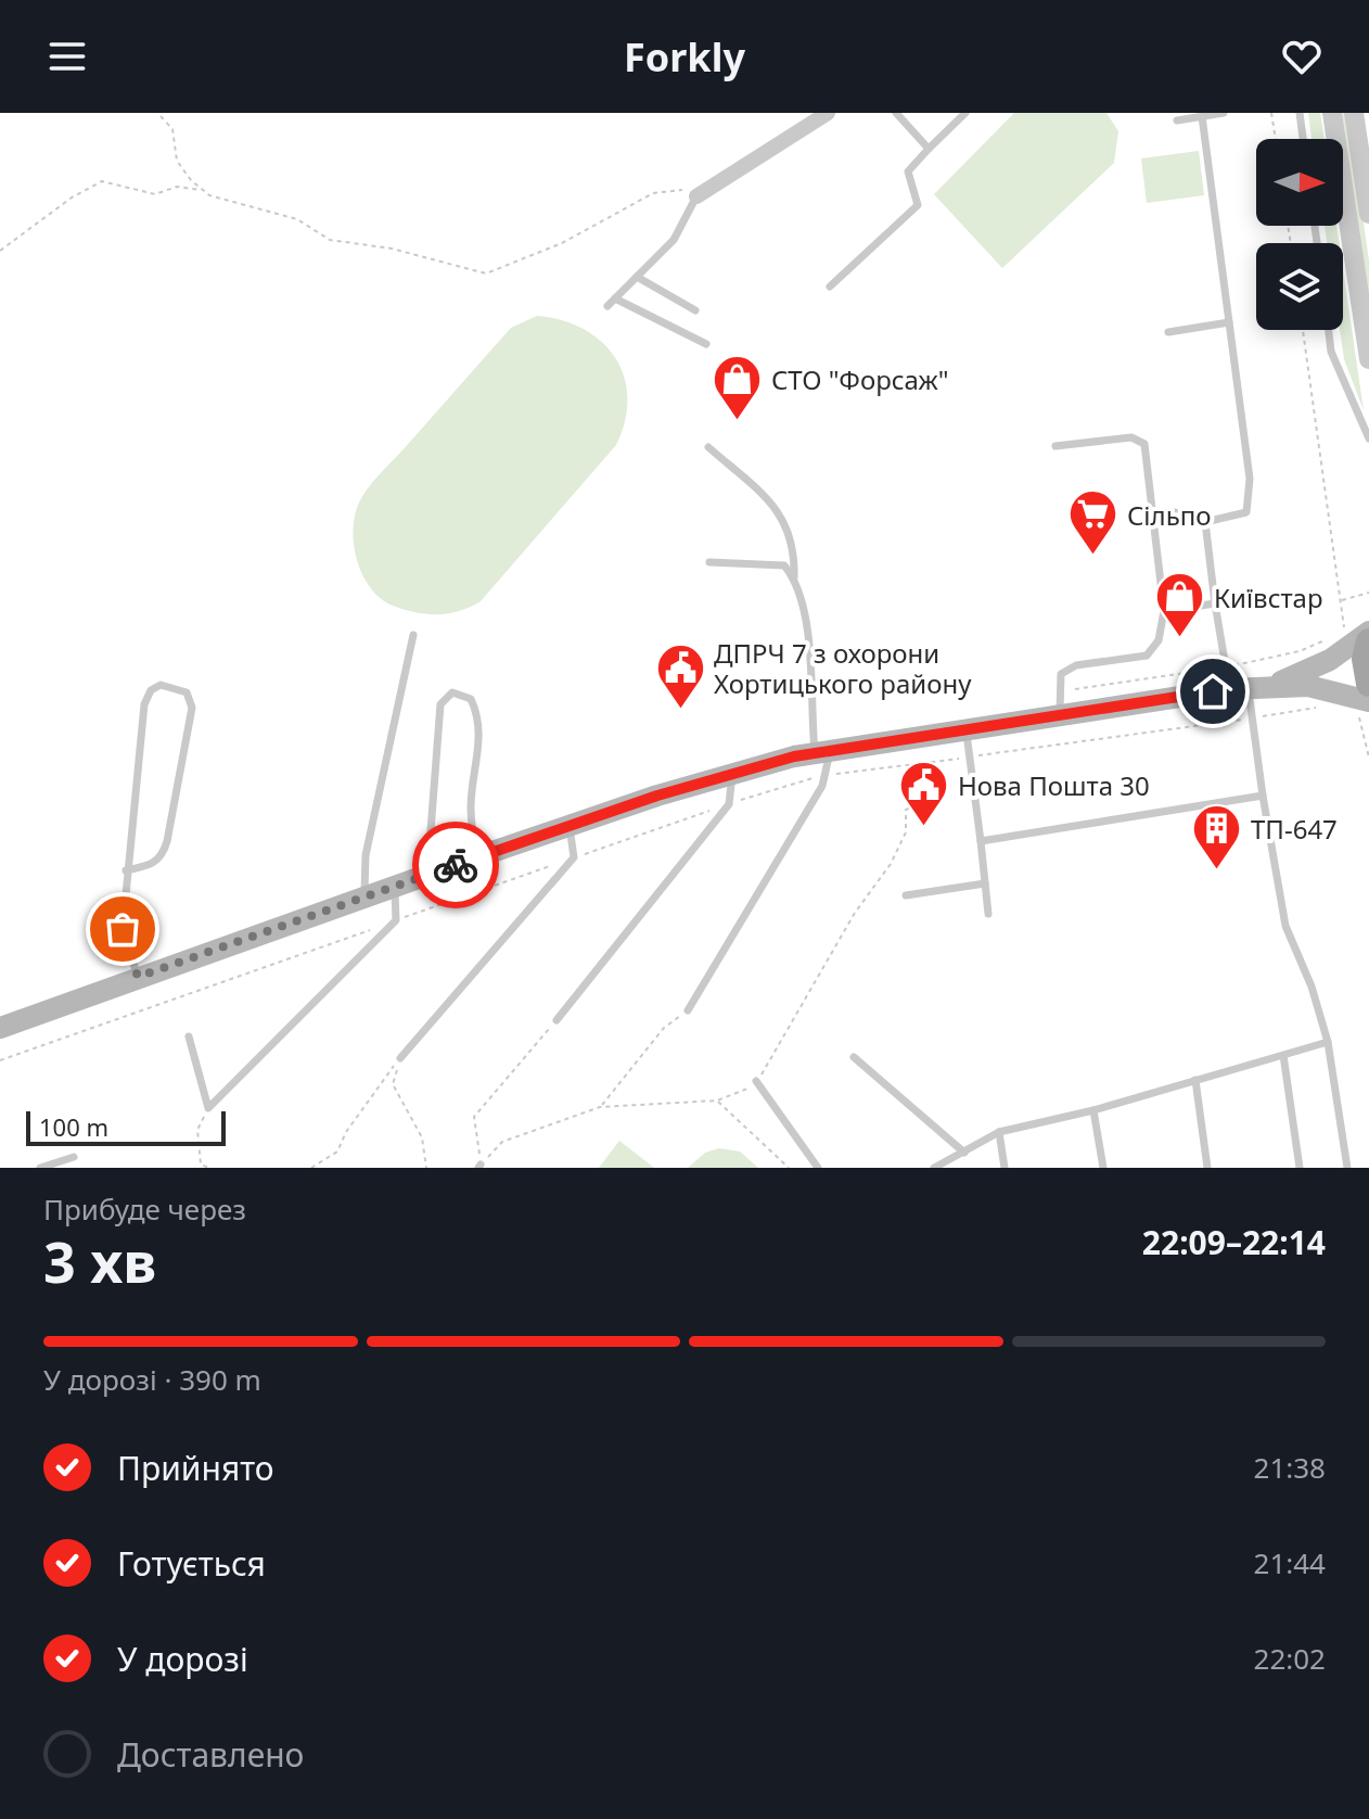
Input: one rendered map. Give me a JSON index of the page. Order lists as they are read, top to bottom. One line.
{"places":{"shop":["СТО \"Форсаж\"","Київстар"],"supermarket":["Сільпо"],"public building":["ДПРЧ 7 з охорони Хортицького району","Нова Пошта 30"],"building":["ТП-647"]},"scale_bar":"100 m","north":"right","page":{"header":"Forkly","scale":"100 m","heading":["3 хв","Прибуде через","22:09–22:14"],"bar":"У дорозі · 390 m","list":[["Прийнято","21:38"],["Готується","21:44"],["У дорозі","22:02"],"Доставлено"]}}
